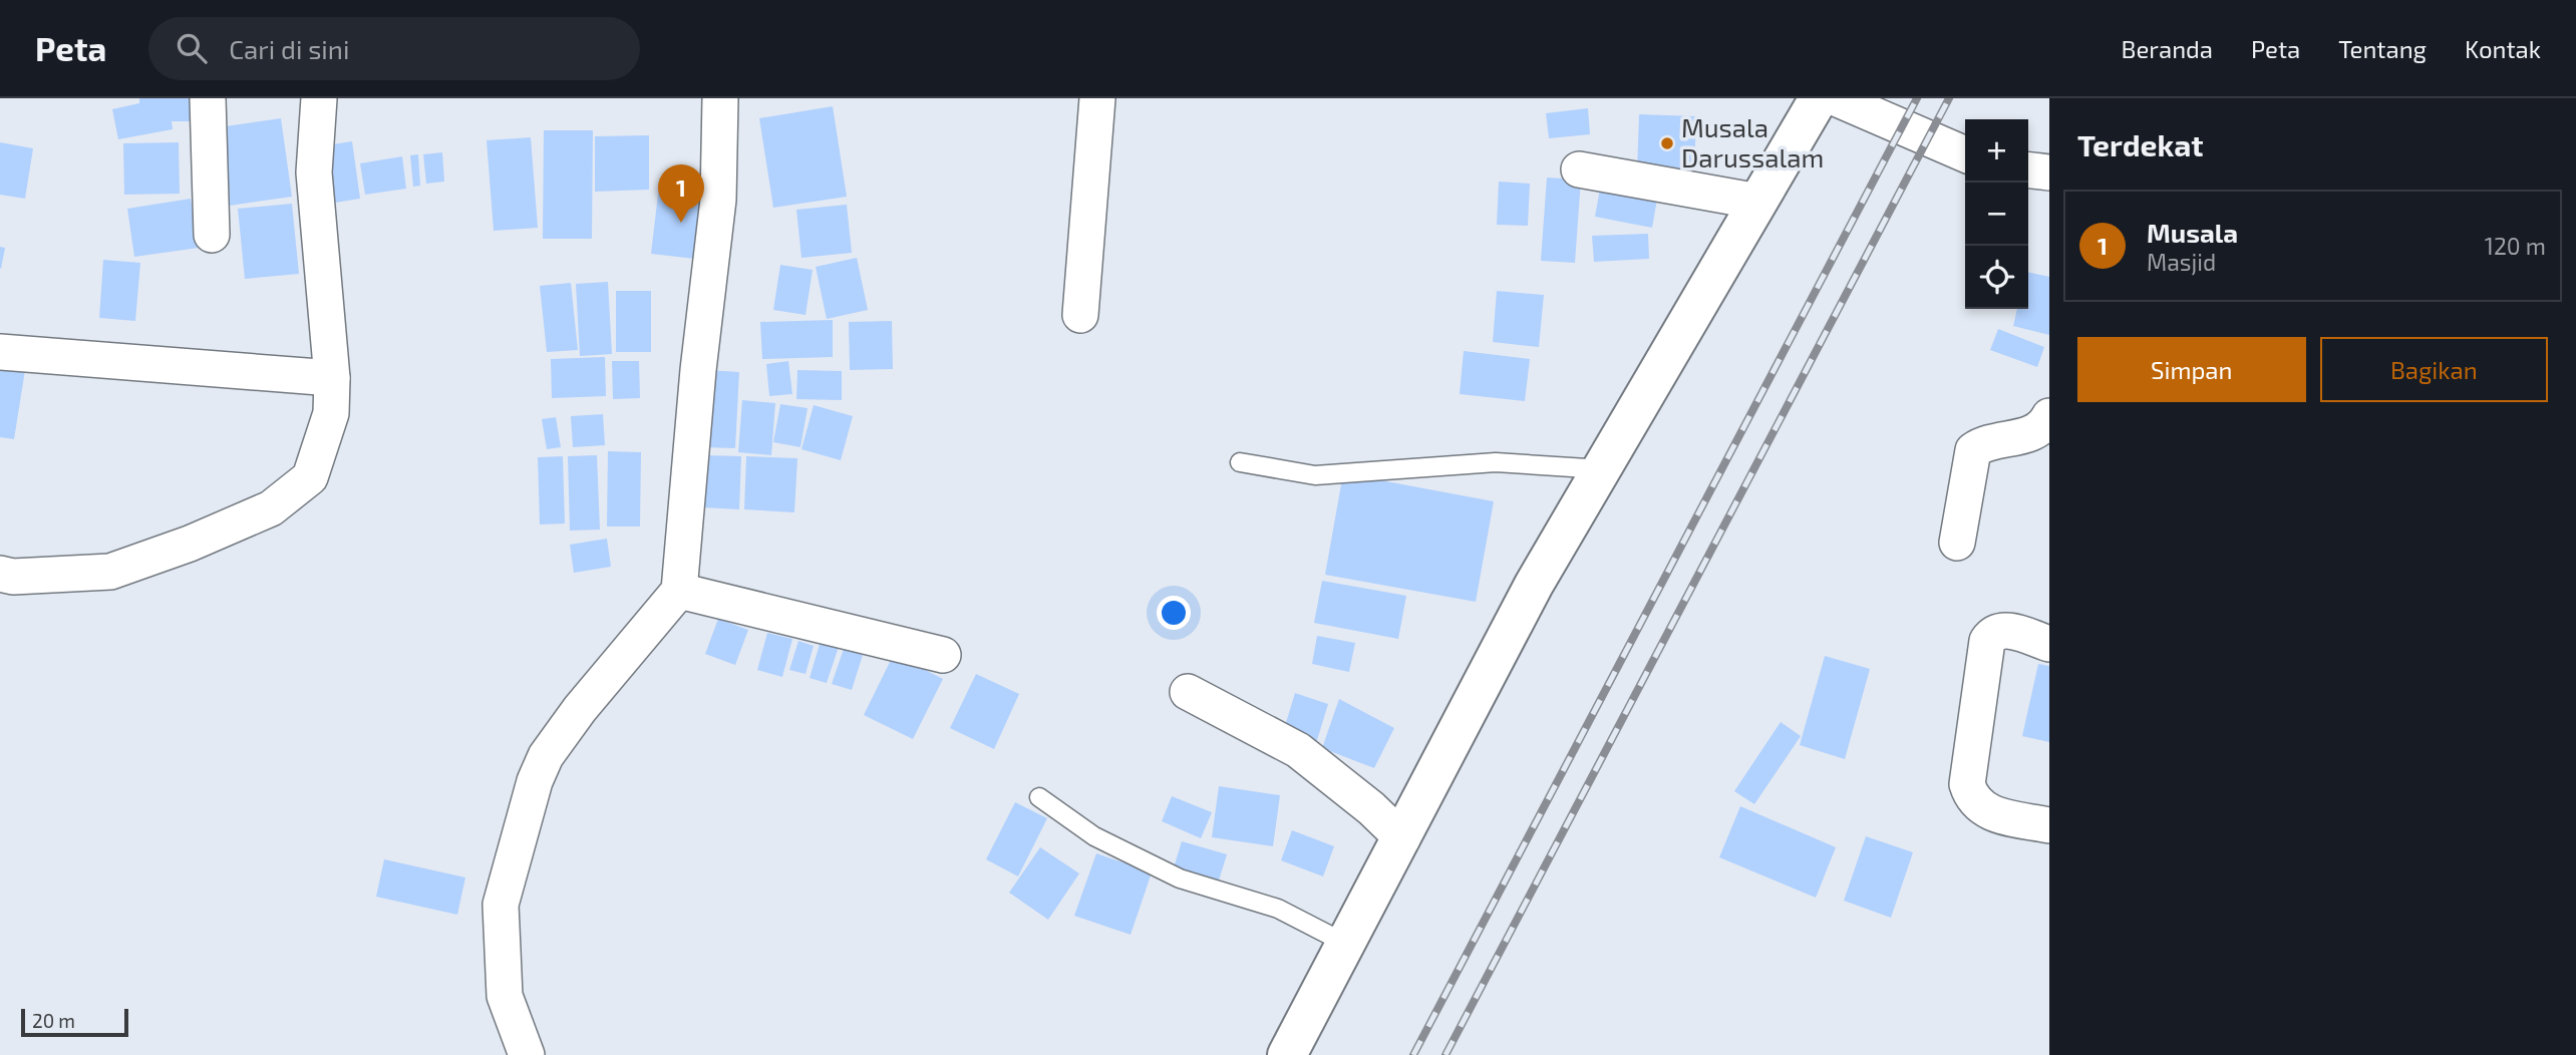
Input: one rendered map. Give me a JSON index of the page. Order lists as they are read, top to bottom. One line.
{"places":["Musala Darussalam"],"scale_bar":"20 m","page":{"header":"Peta","search":"Cari di sini","nav":["Beranda","Peta","Tentang","Kontak"],"heading":"Terdekat","map_buttons":["+","−"],"pins":"1","list":[{"mark":"1","name":"Musala","note":"Masjid","value":"120 m"}],"buttons":["Simpan","Bagikan"],"scale":"20 m"}}
